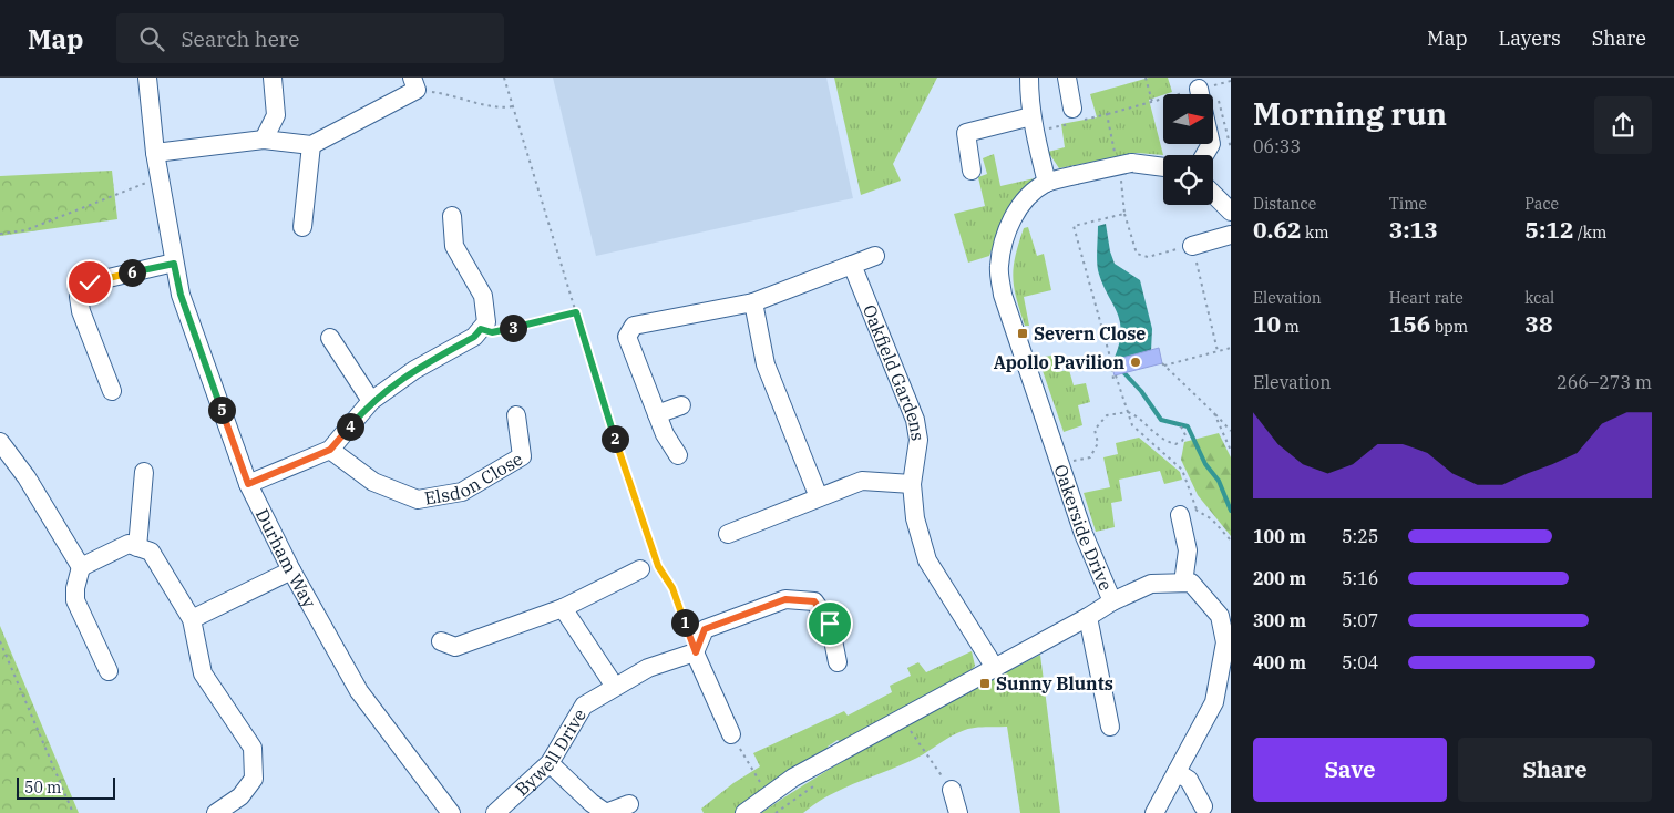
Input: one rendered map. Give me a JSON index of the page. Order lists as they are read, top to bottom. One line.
{"streets":{"street":["Oakfield Gardens","Elsdon Close","Oakerside Drive","Durham Way","Bywell Drive"]},"crossings":[["Oakfield Gardens","Oakerside Drive"]],"places":{"transit":["Severn Close","Sunny Blunts"],"other":["Apollo Pavilion"]},"scale_bar":"50 m","north":"right","page":{"header":"Map","search":"Search here","nav":["Map","Layers","Share"],"heading":["Morning run","06:33"],"stats":[["Distance","0.62 km"],["Time","3:13"],["Pace","5:12 /km"],["Elevation","10 m"],["Heart rate","156 bpm"],["kcal","38"]],"pins":["6","3","5","4","2","1"],"chart":["Elevation","266–273 m"],"list":[{"name":"100 m","note":"5:25"},{"name":"200 m","note":"5:16"},{"name":"300 m","note":"5:07"},{"name":"400 m","note":"5:04"}],"buttons":["Save","Share"],"scale":"50 m"}}
